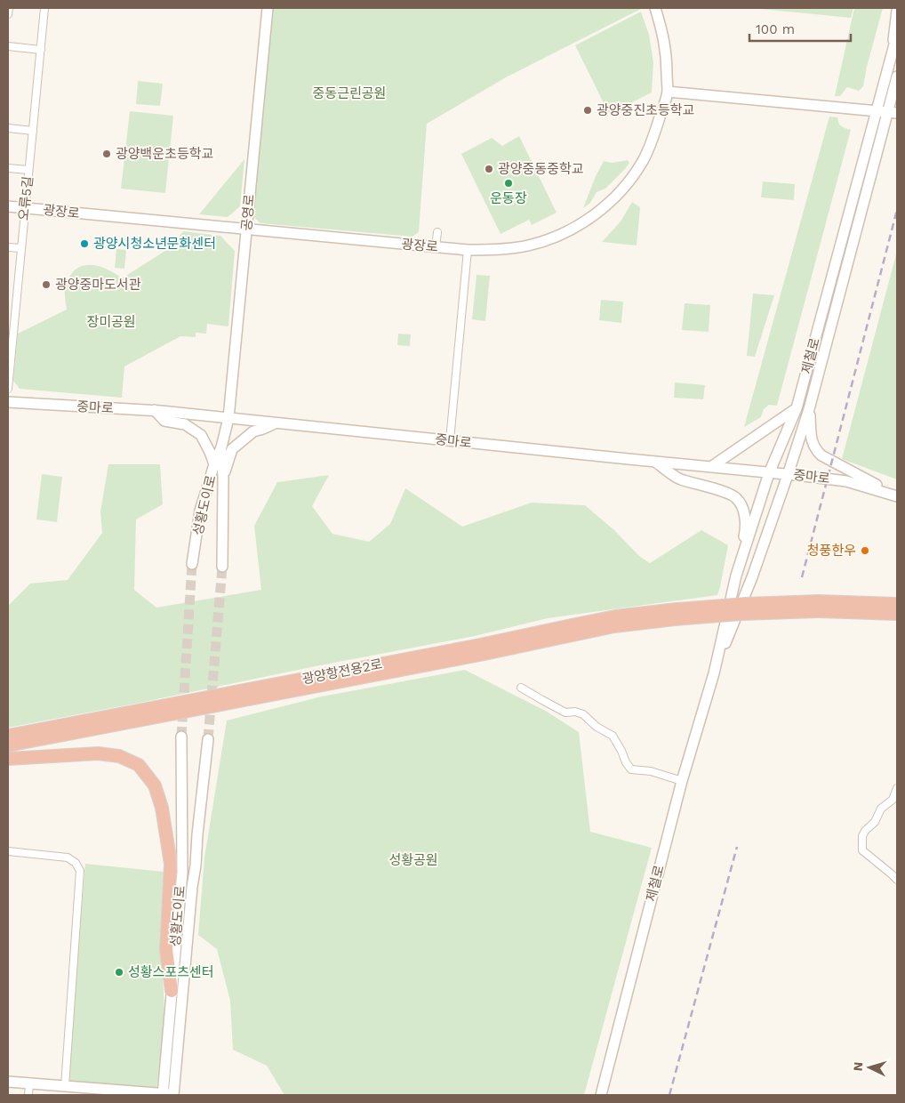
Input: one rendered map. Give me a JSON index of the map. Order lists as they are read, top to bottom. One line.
{"streets":{"highway":["광양항전용2로"],"main road":["광장로","공영로","제철로","중마로","성황도이로"],"street":["오류5길"]},"crossings":[["오류5길","광장로"],["광장로","공영로"],["공영로","중마로"],["공영로","성황도이로"],["제철로","중마로"],["중마로","성황도이로"]],"parks":["중동근린공원","장미공원","성황공원"],"places":["광양중진초등학교","광양백운초등학교","광양중동중학교","운동장","광양시청소년문화센터","광양중마도서관","청풍한우","성황스포츠센터"],"scale_bar":"100 m","north":"left"}
